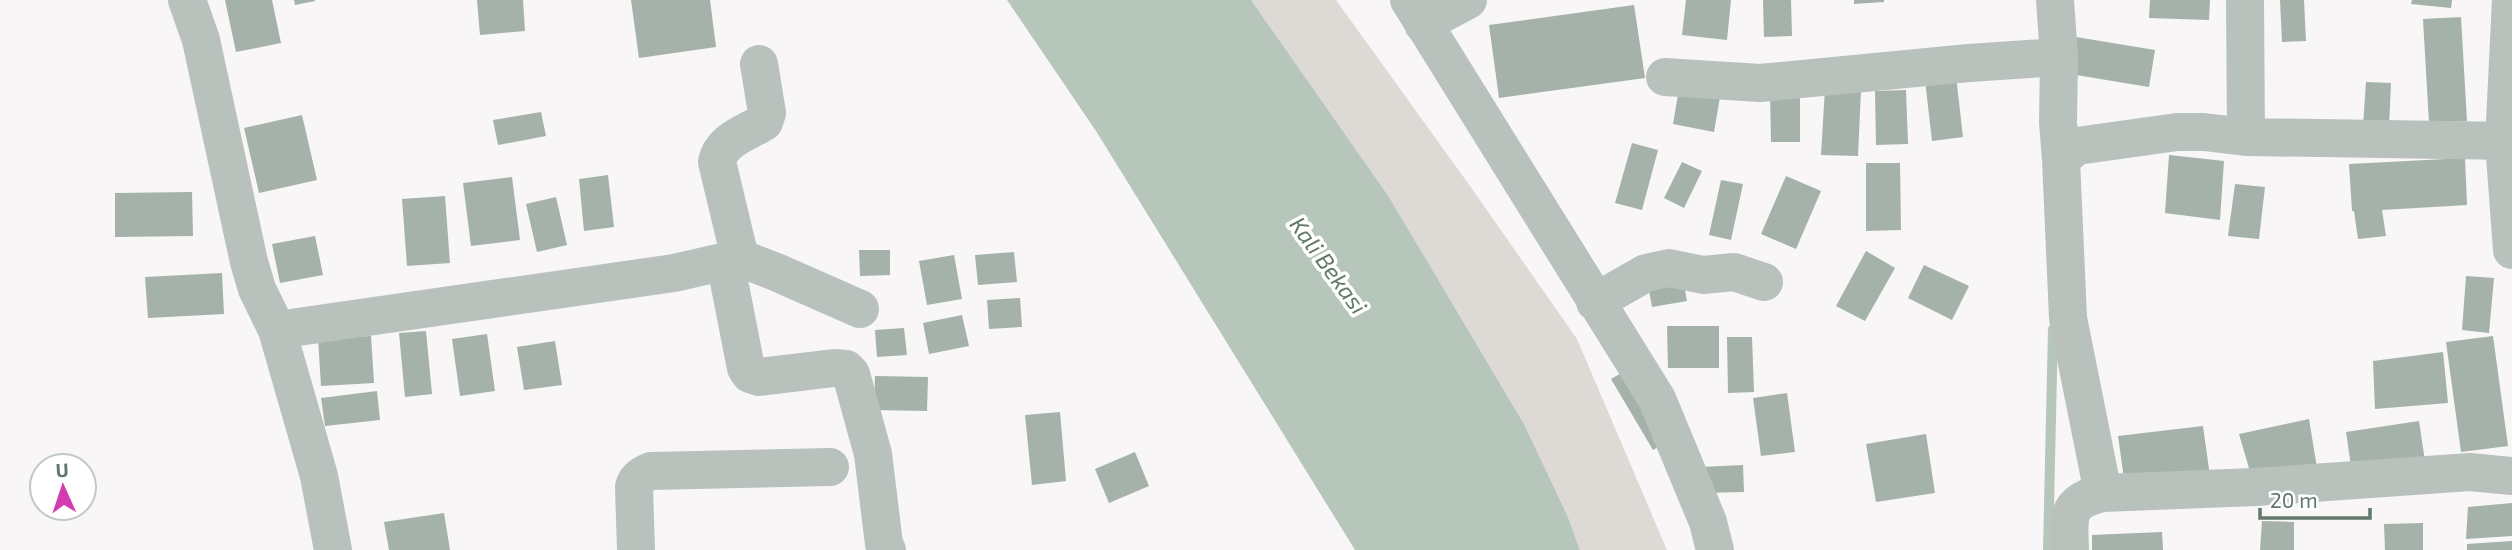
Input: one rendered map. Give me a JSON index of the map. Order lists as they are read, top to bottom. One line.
{"water":["Kali Bekasi"],"scale_bar":"20 m","north":"top"}
